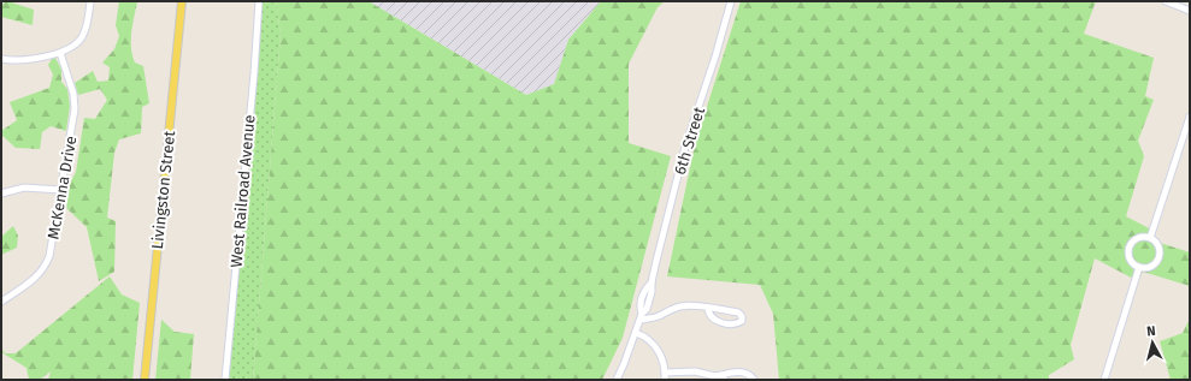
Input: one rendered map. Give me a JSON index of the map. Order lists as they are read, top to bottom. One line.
{"streets":{"main road":["Livingston Street"],"street":["6th Street","McKenna Drive","West Railroad Avenue"]},"north":"top"}
